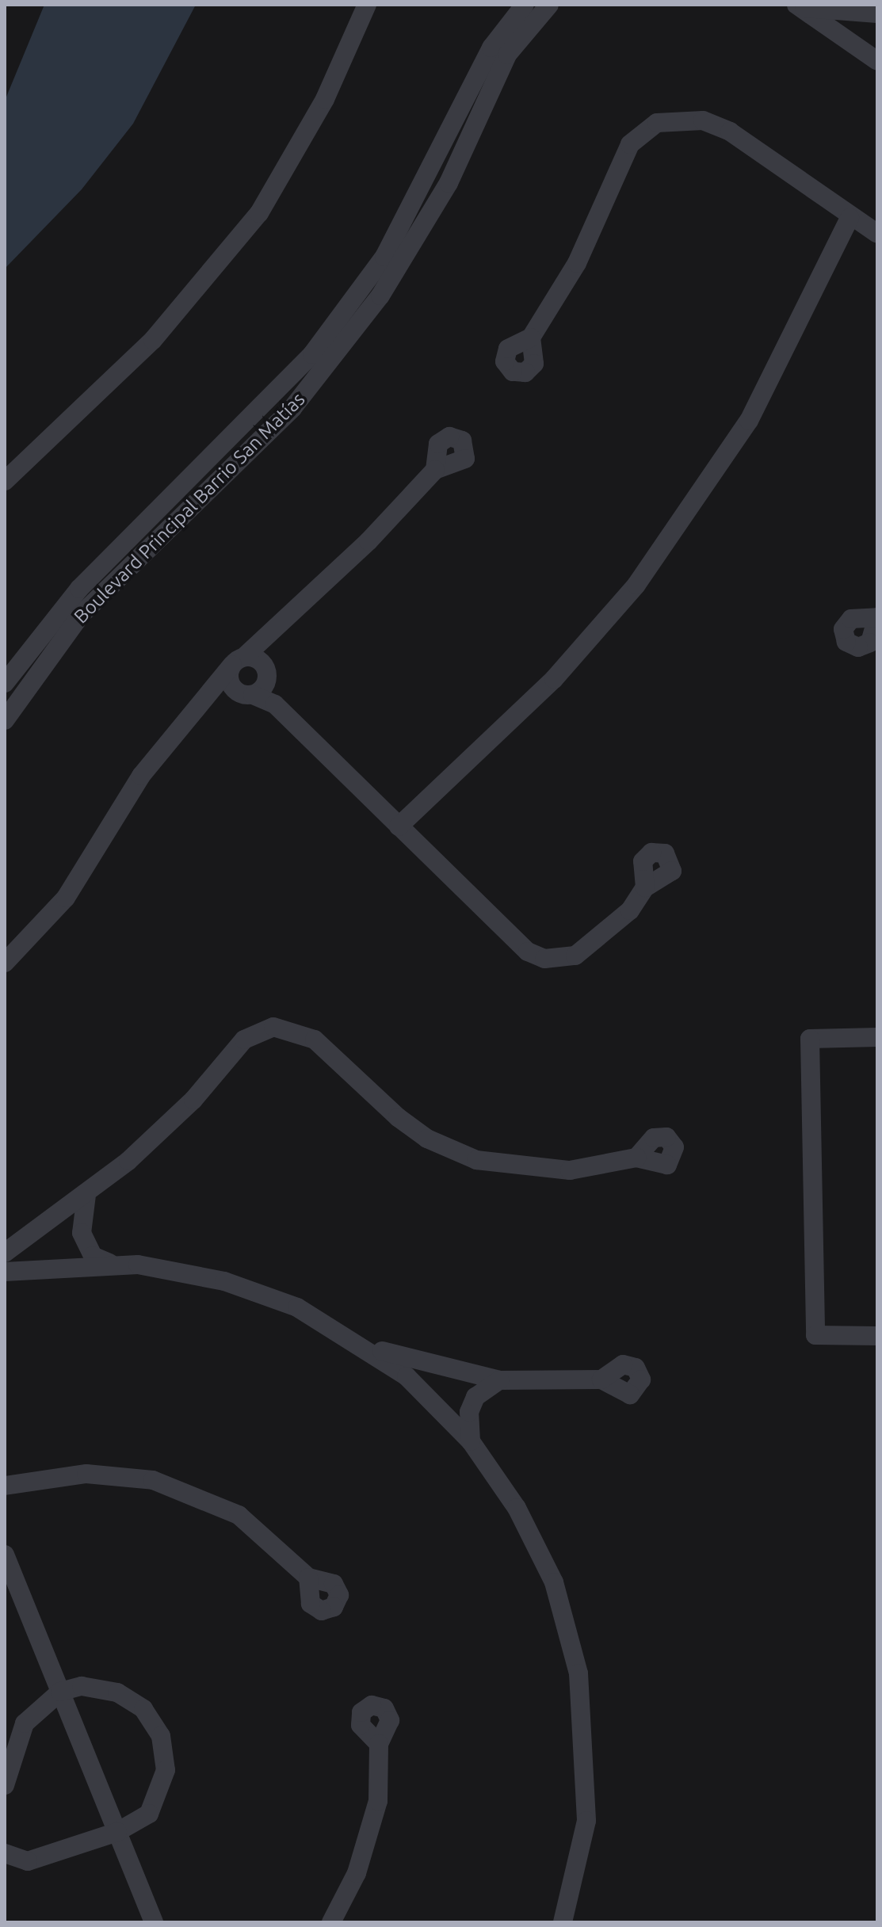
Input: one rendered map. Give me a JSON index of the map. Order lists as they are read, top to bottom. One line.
{"streets":{"street":["Boulevard Principal Barrio San Matías"]}}
